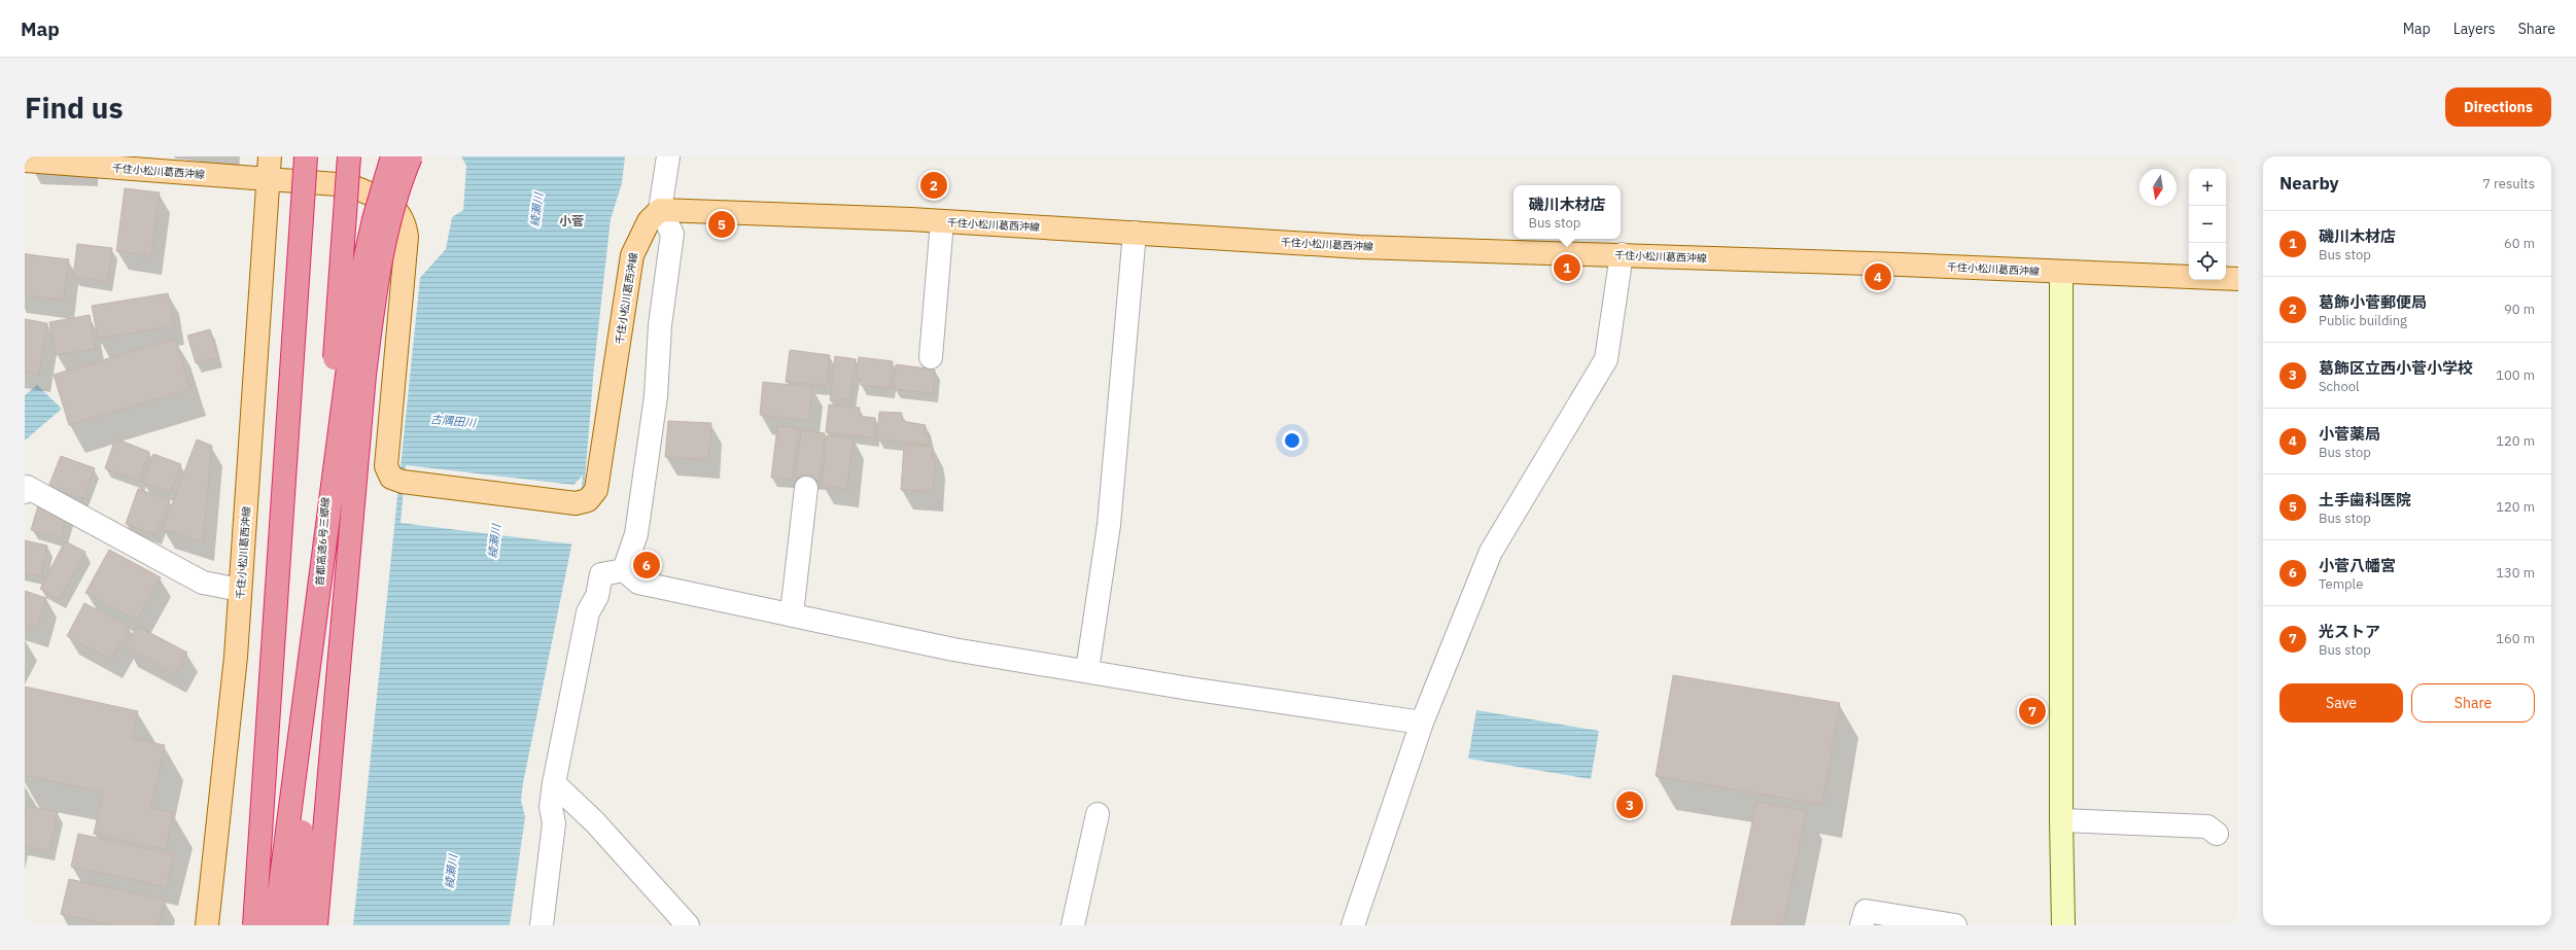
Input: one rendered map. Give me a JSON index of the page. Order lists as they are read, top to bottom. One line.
{"streets":{"highway":["首都高速6号三郷線"],"main road":["千住小松川葛西沖線"]},"districts":["小菅"],"water":["綾瀬川","古隅田川"],"north":"bottom","page":{"header":"Map","nav":["Map","Layers","Share"],"buttons":["Directions",["Save","Share"]],"title":"Find us","heading":["Nearby","7 results"],"map_buttons":["+","−"],"pins":["2","5","1","4","6","7","3"],"popup":["磯川木材店","Bus stop"],"list":[{"mark":"1","name":"磯川木材店","note":"Bus stop","value":"60 m"},{"mark":"2","name":"葛飾小菅郵便局","note":"Public building","value":"90 m"},{"mark":"3","name":"葛飾区立西小菅小学校","note":"School","value":"100 m"},{"mark":"4","name":"小菅薬局","note":"Bus stop","value":"120 m"},{"mark":"5","name":"土手歯科医院","note":"Bus stop","value":"120 m"},{"mark":"6","name":"小菅八幡宮","note":"Temple","value":"130 m"},{"mark":"7","name":"光ストア","note":"Bus stop","value":"160 m"}]}}
